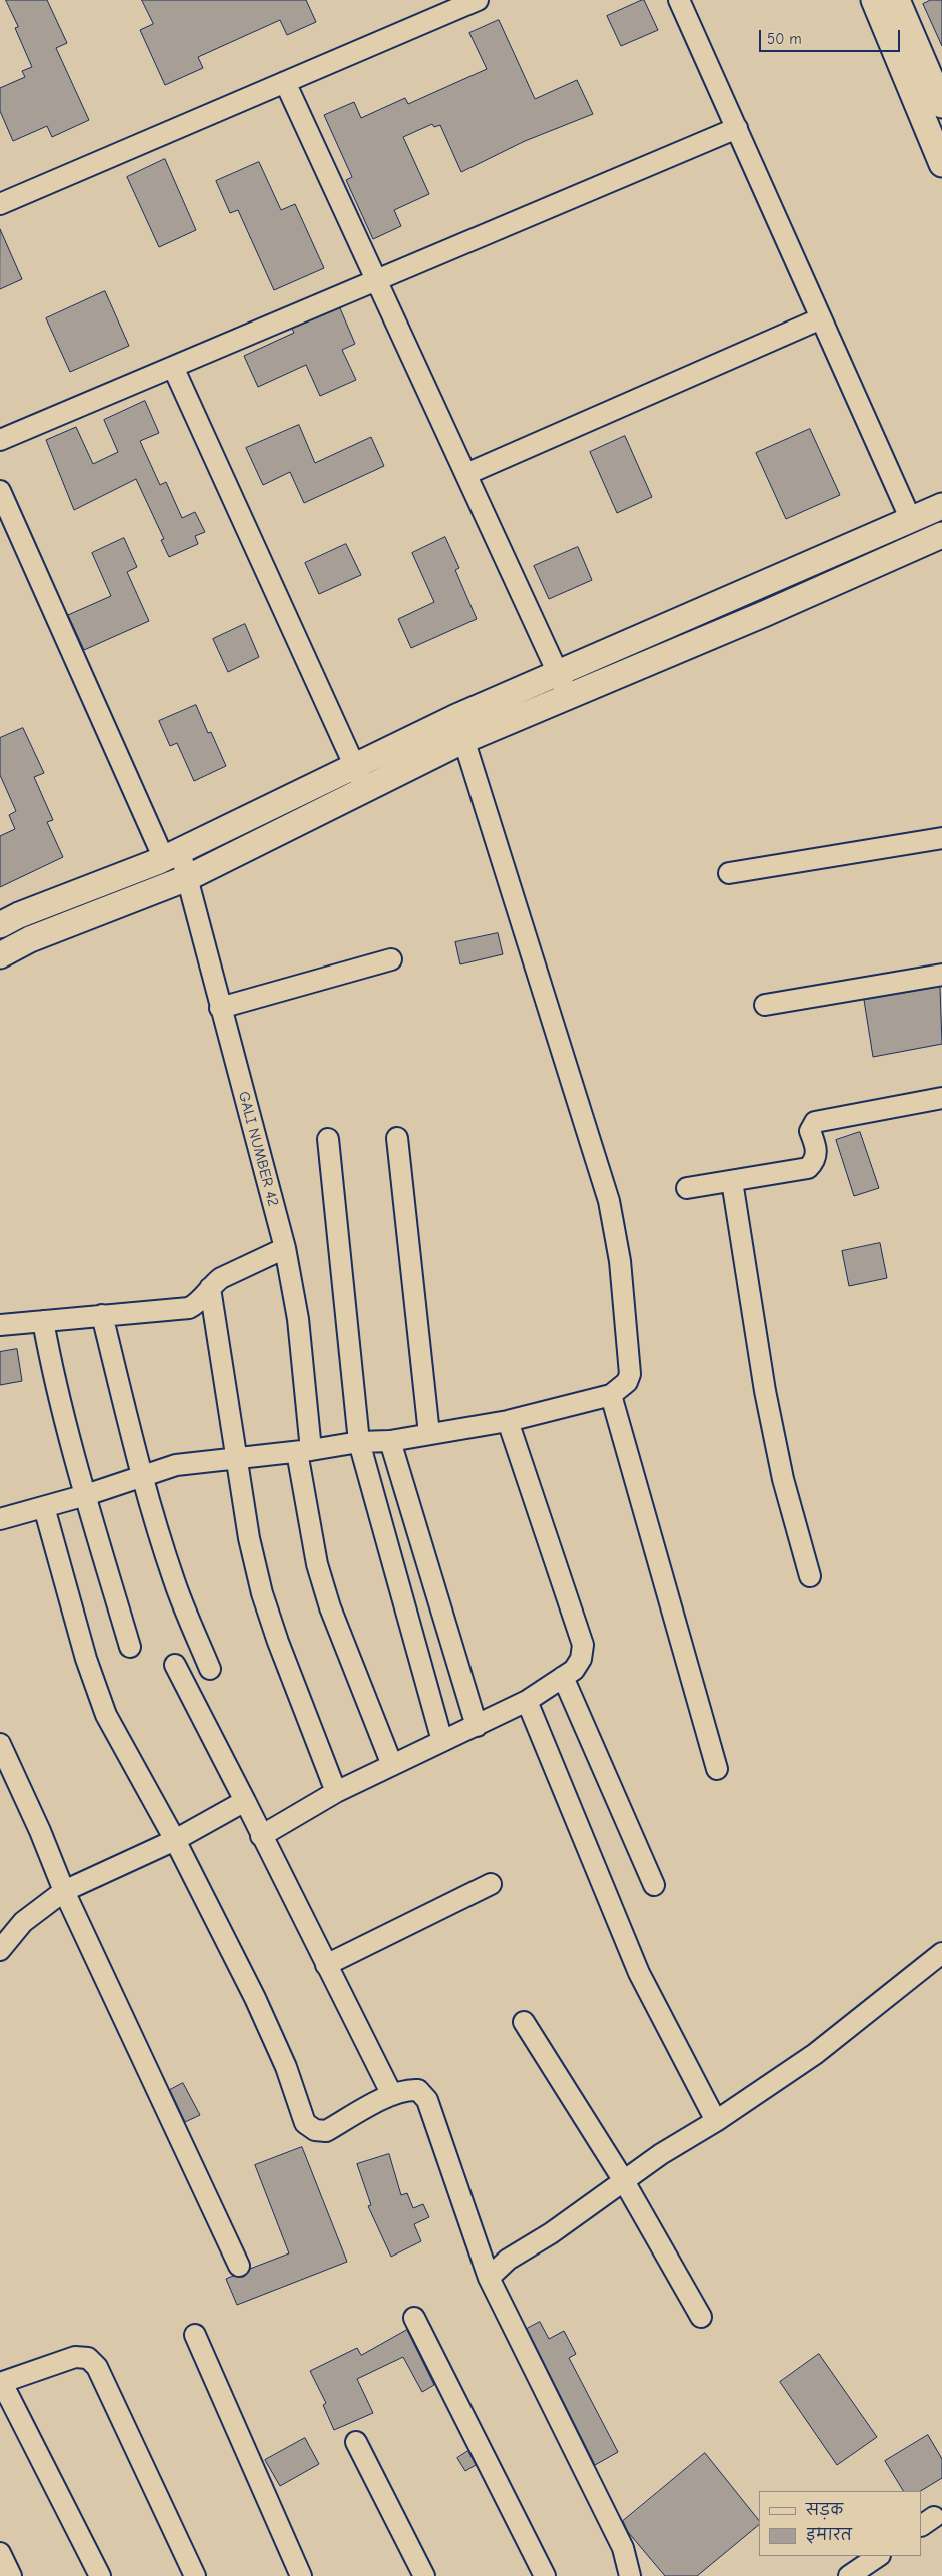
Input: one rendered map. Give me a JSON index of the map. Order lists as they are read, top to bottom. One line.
{"streets":{"street":["GALI NUMBER 42"]},"legend":["सड़क","इमारत"],"scale_bar":"50 m"}
